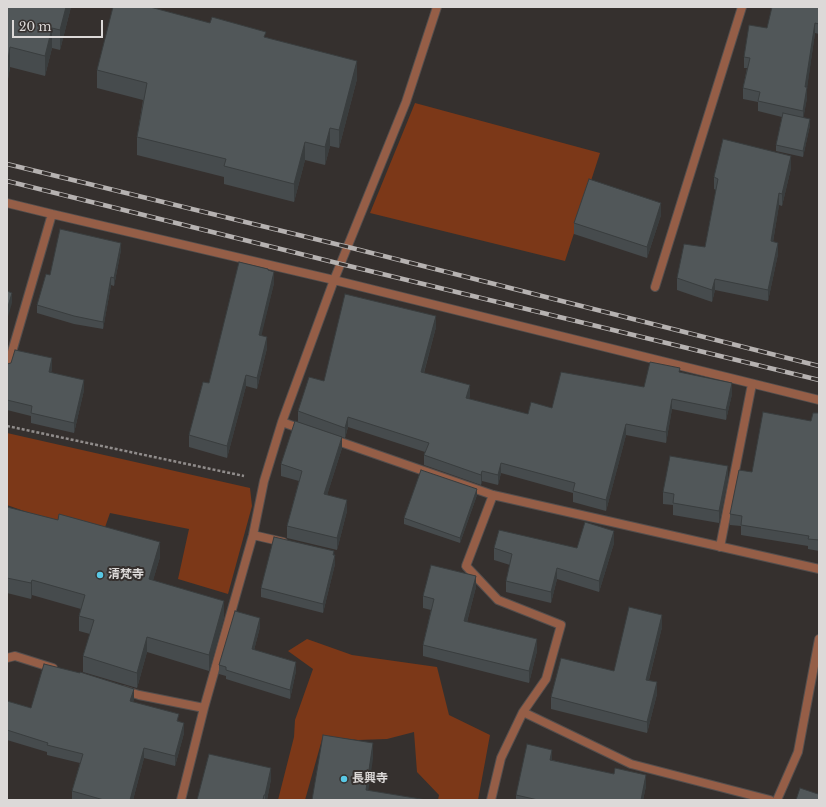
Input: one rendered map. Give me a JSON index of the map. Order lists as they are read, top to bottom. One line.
{"places":["清梵寺","長興寺"],"scale_bar":"20 m"}
